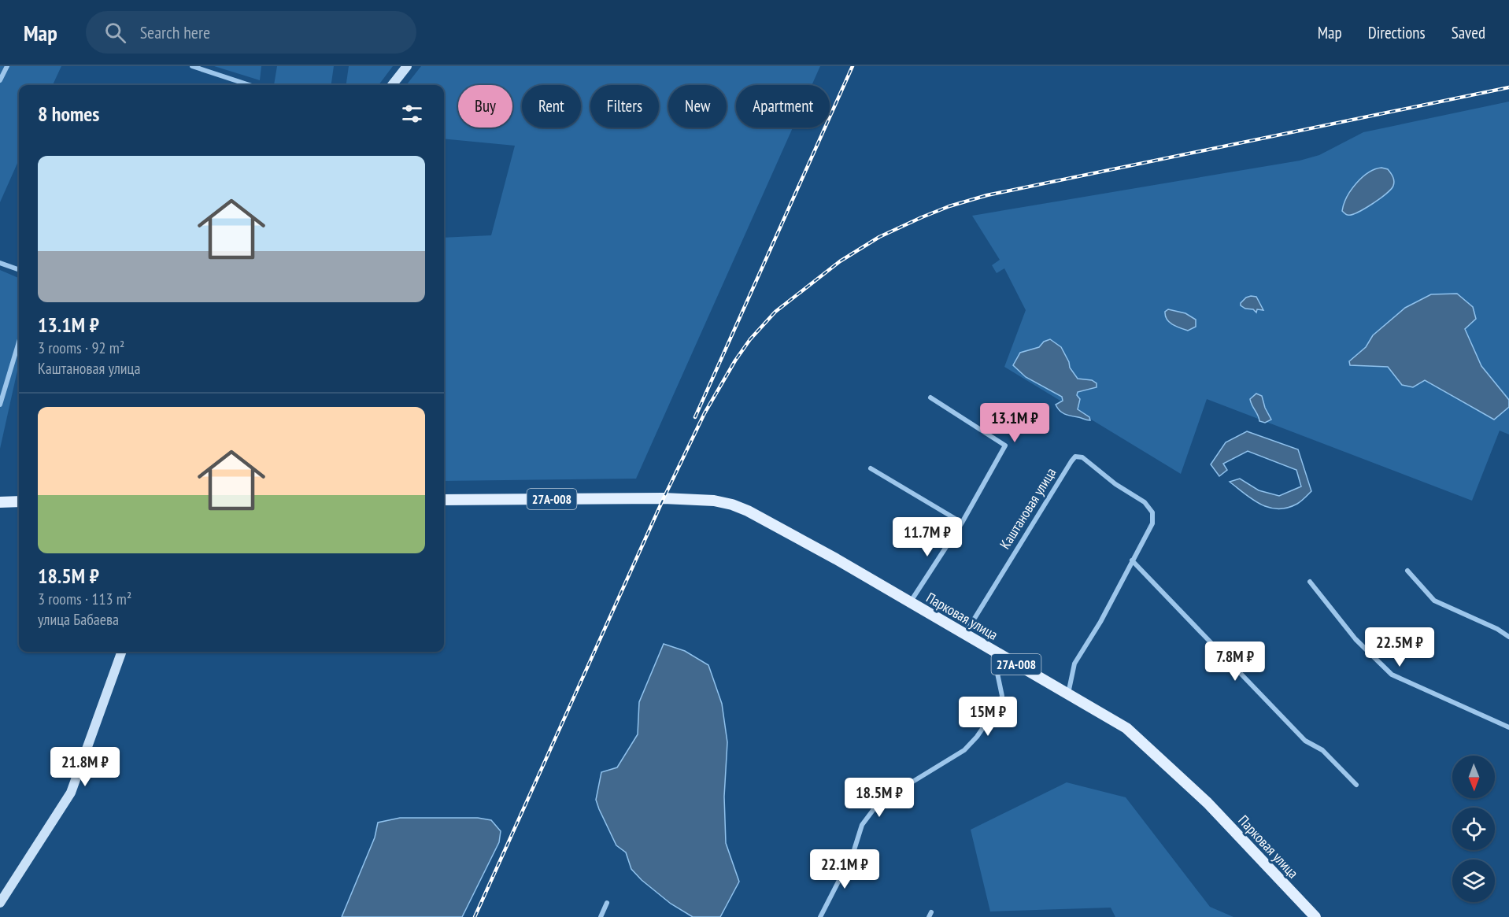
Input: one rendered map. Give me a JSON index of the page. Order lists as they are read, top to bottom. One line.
{"streets":{"main road":["27А-008","Парковая улица"],"street":["Каштановая улица"]},"crossings":[["Каштановая улица","Парковая улица"]],"north":"bottom","page":{"header":"Map","search":"Search here","nav":["Map","Directions","Saved"],"chip":["Buy","Rent","Filters","New","Apartment"],"heading":"8 homes","list":[{"name":"13.1M ₽","note":"3 rooms · 92 m² · Каштановая улица"},{"name":"18.5M ₽","note":"3 rooms · 113 m² · улица Бабаева"}],"price":["13.1M ₽","11.7M ₽","22.5M ₽","7.8M ₽","15M ₽","21.8M ₽","18.5M ₽","22.1M ₽"]}}
